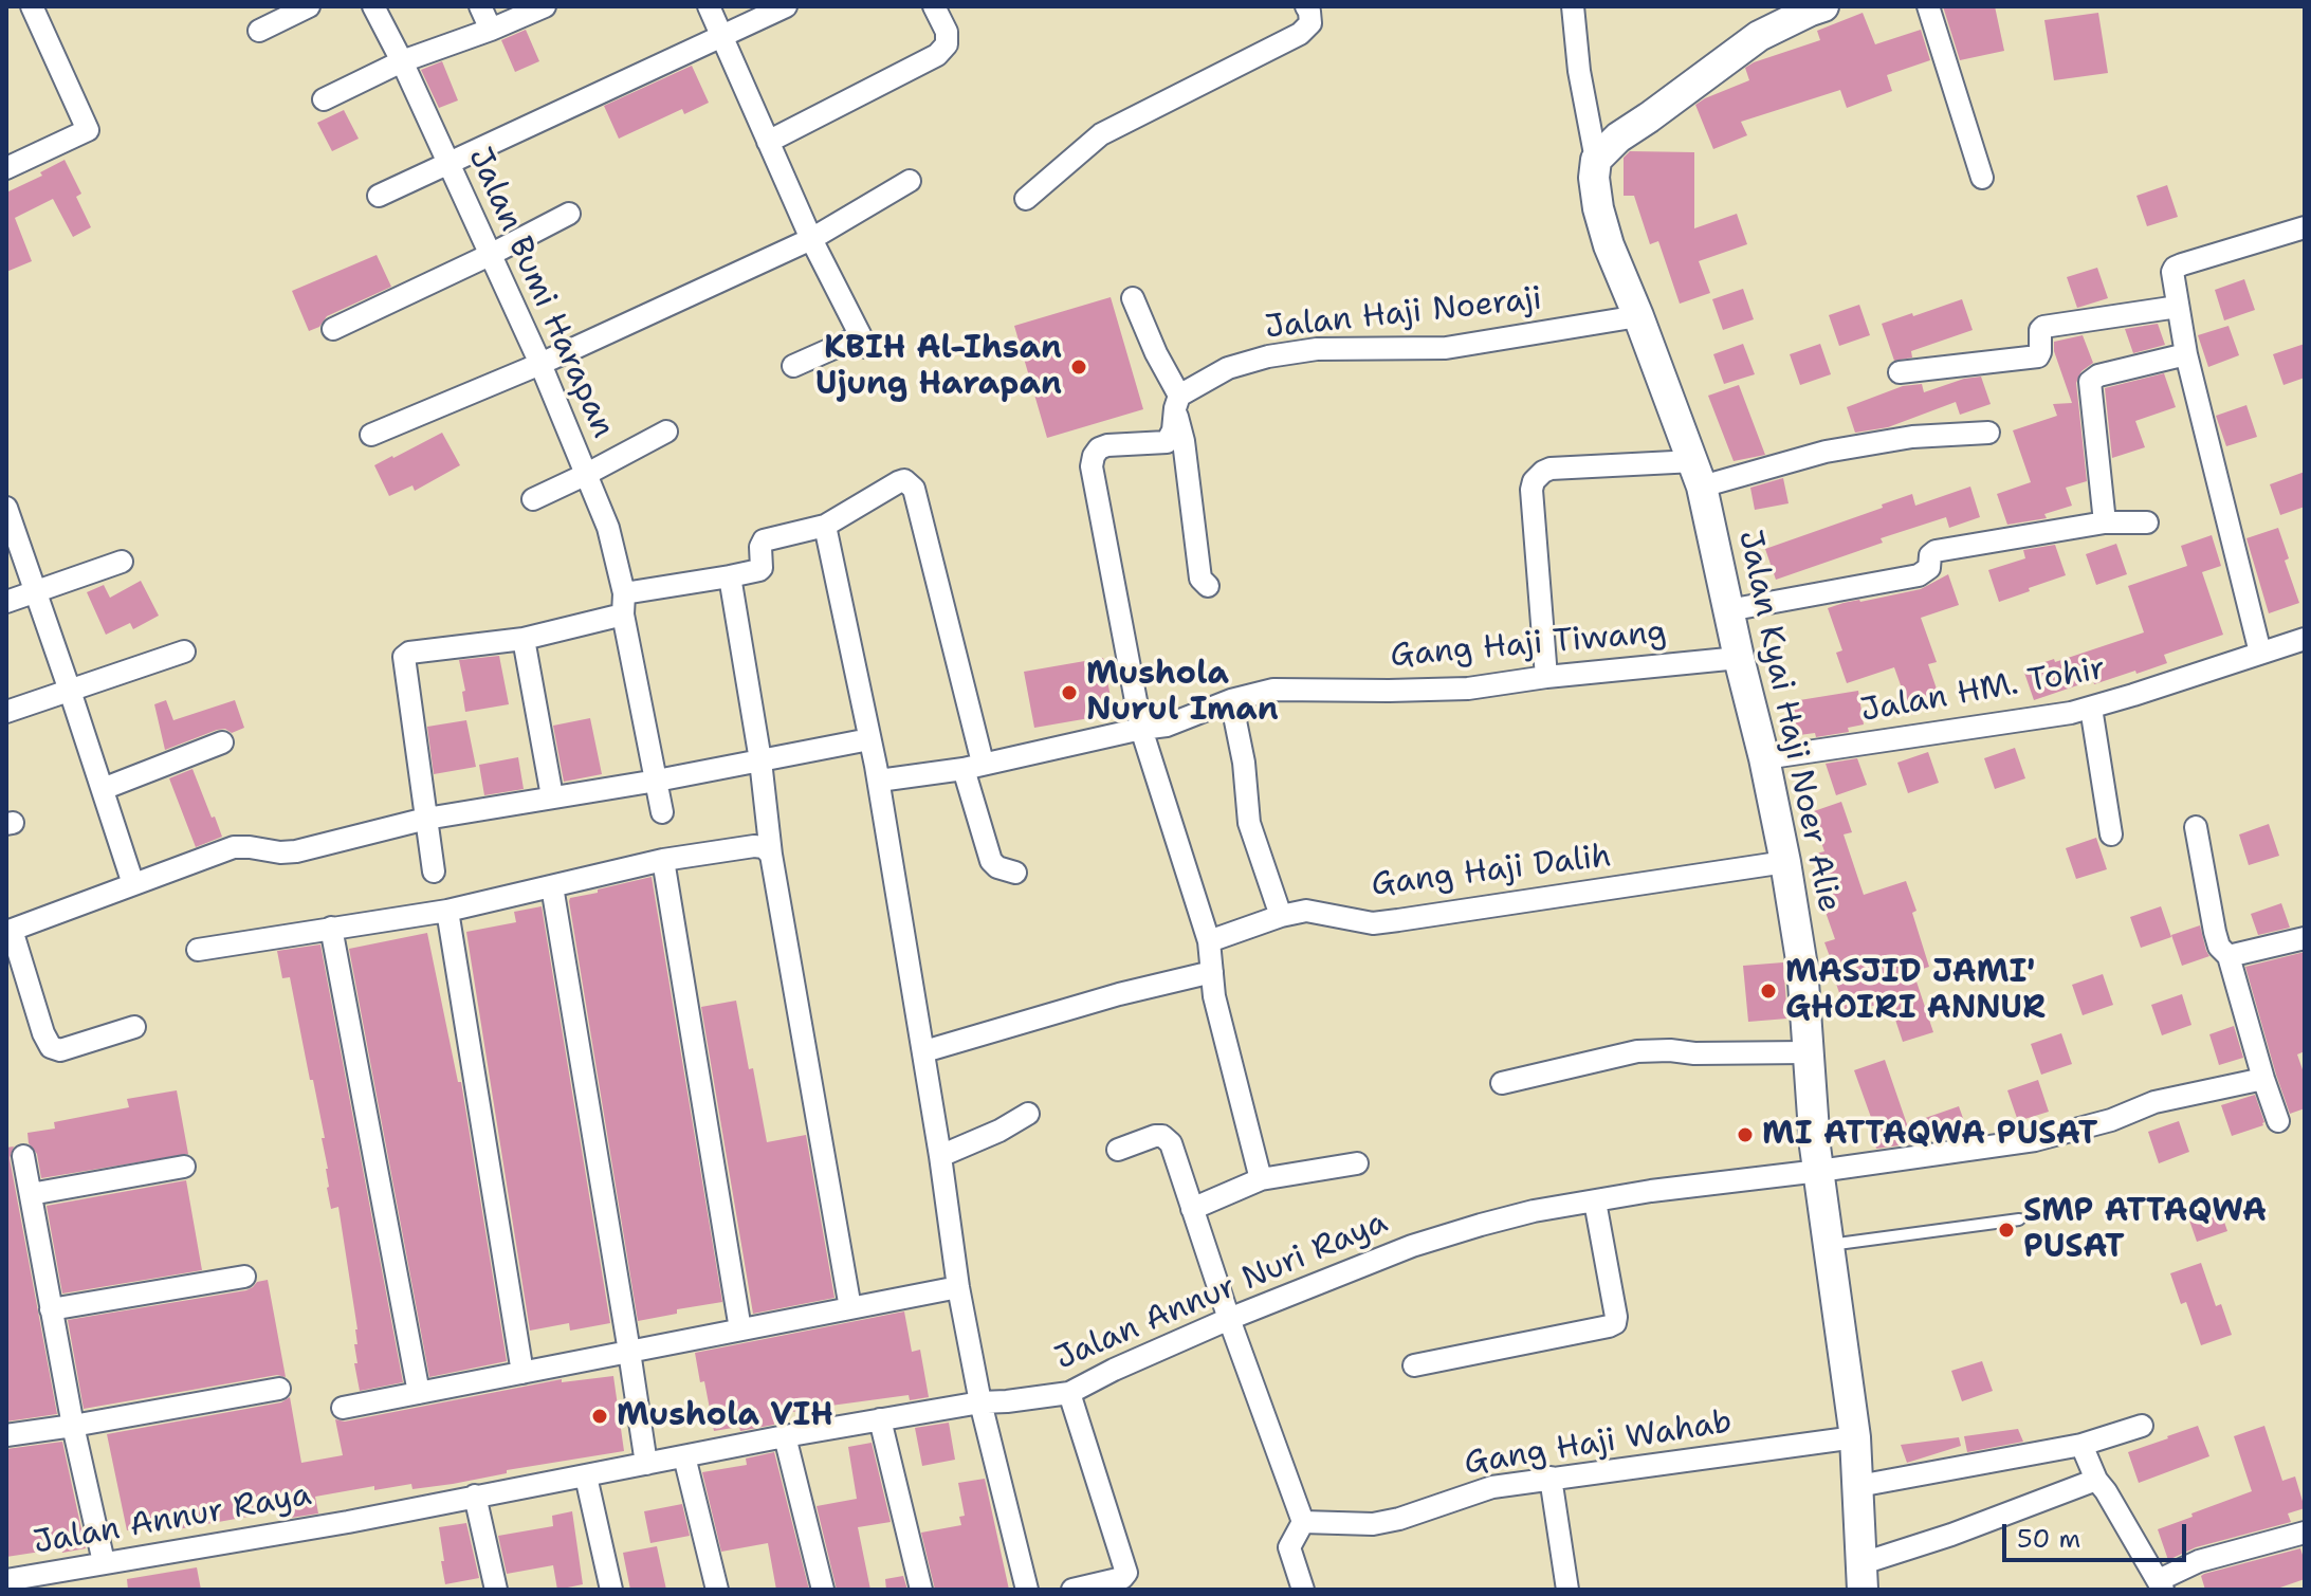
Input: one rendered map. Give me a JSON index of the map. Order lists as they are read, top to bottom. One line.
{"streets":{"street":["Jalan Bumi Harapan","Jalan Haji Noeraji","Gang Haji Tiwang","Jalan HM. Tohir","Jalan Kyai Haji Noer Alie","Gang Haji Dalih","Jalan Annur Nuri Raya","Gang Haji Wahab","Jalan Annur Raya"]},"crossings":[["Jalan Haji Noeraji","Jalan Kyai Haji Noer Alie"],["Gang Haji Tiwang","Jalan Kyai Haji Noer Alie"],["Jalan HM. Tohir","Jalan Kyai Haji Noer Alie"],["Jalan Kyai Haji Noer Alie","Gang Haji Dalih"],["Jalan Kyai Haji Noer Alie","Jalan Annur Nuri Raya"],["Jalan Kyai Haji Noer Alie","Gang Haji Wahab"],["Jalan Annur Nuri Raya","Jalan Annur Raya"]],"places":["KBIH Al-Ihsan Ujung Harapan","Mushola Nurul Iman","MASJID JAMI' GHOIRI ANNUR","MI ATTAQWA PUSAT","SMP ATTAQWA PUSAT","Mushola VIH"],"scale_bar":"50 m"}
